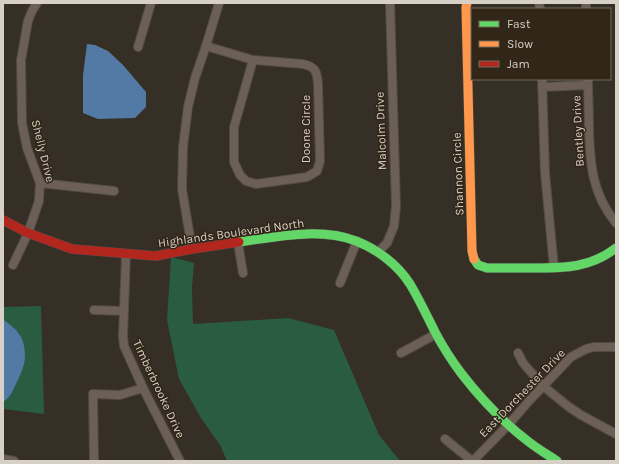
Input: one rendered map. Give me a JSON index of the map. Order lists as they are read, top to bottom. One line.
{"streets":{"street":["Doone Circle","Malcolm Drive","Bentley Drive","Shelly Drive","Shannon Circle","Highlands Boulevard North","Timberbrooke Drive","East Dorchester Drive"]},"crossings":[["Malcolm Drive","Highlands Boulevard North"],["Shelly Drive","Highlands Boulevard North"],["Highlands Boulevard North","Timberbrooke Drive"],["Highlands Boulevard North","East Dorchester Drive"]],"legend":["Fast","Slow","Jam"]}
